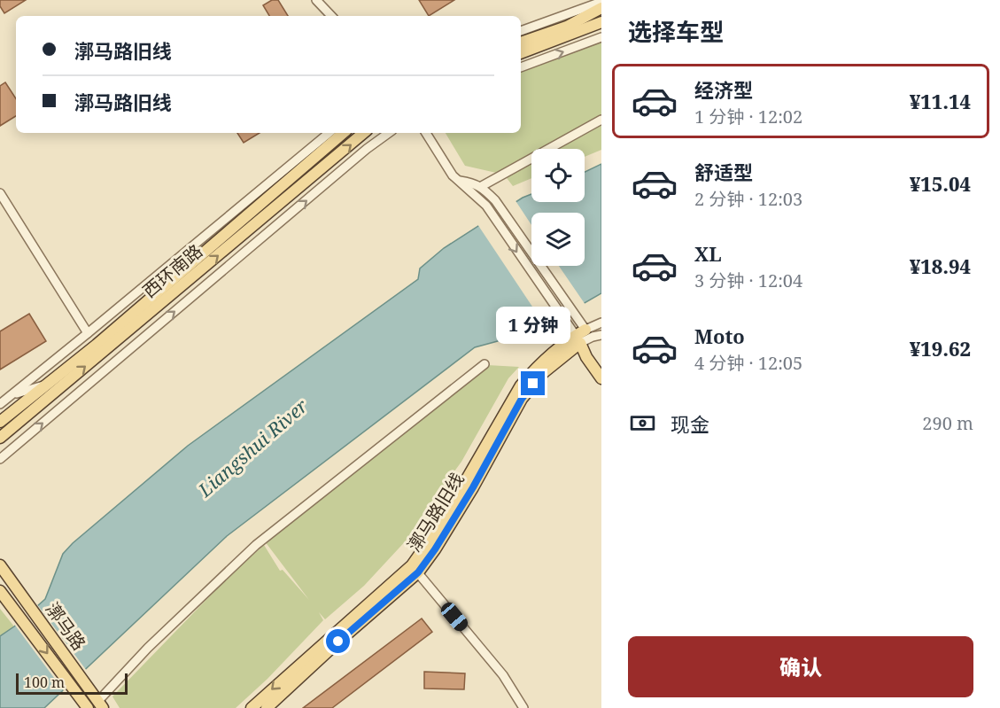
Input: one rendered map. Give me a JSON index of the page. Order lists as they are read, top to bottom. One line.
{"streets":{"main road":["西环南路","漷马路旧线","漷马路"]},"water":["Liangshui River"],"scale_bar":"100 m","page":{"heading":"选择车型","banner":["漷马路旧线","漷马路旧线"],"list":[{"name":"经济型","note":"1 分钟 · 12:02","value":"¥11.14"},{"name":"舒适型","note":"2 分钟 · 12:03","value":"¥15.04"},{"name":"XL","note":"3 分钟 · 12:04","value":"¥18.94"},{"name":"Moto","note":"4 分钟 · 12:05","value":"¥19.62"}],"bubble":"1 分钟","pay":["现金","290 m"],"buttons":"确认","scale":"100 m"}}
